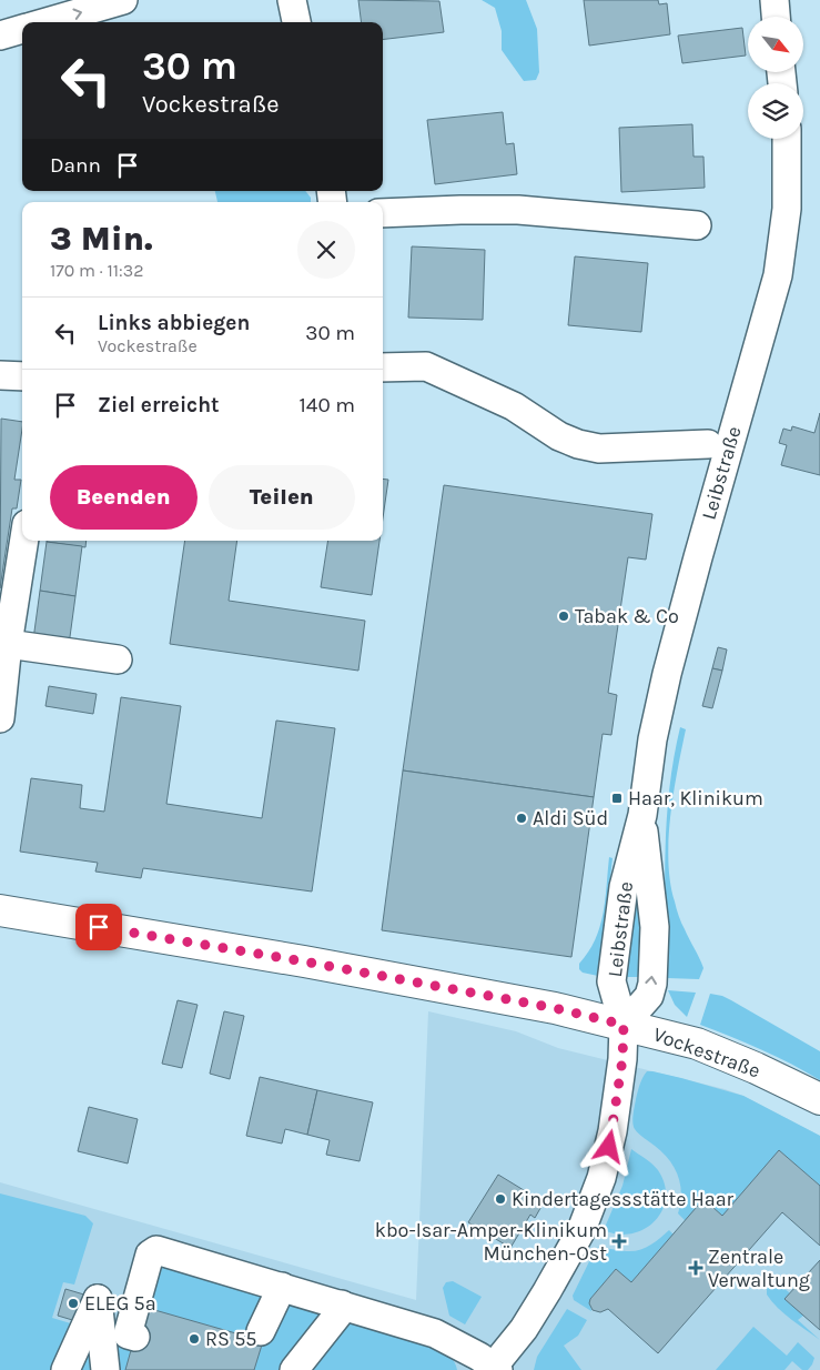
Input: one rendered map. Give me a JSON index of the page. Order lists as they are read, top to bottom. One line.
{"streets":{"main road":["Vockestraße"],"street":["Leibstraße"]},"crossings":[["Leibstraße","Vockestraße"]],"places":{"other":["Tabak & Co","Aldi Süd","Kindertagessstätte Haar","ELEG 5a","RS 55"],"transit":["Haar, Klinikum"],"health":["kbo-Isar-Amper-Klinikum München-Ost","Zentrale Verwaltung"]},"north":"bottom right","page":{"turn":["30 m","Vockestraße"],"then":"Dann","heading":["3 Min.","170 m · 11:32"],"list":[{"name":"Links abbiegen","note":"Vockestraße","value":"30 m"},{"name":"Ziel erreicht","value":"140 m"}],"buttons":["Beenden","Teilen"]}}
